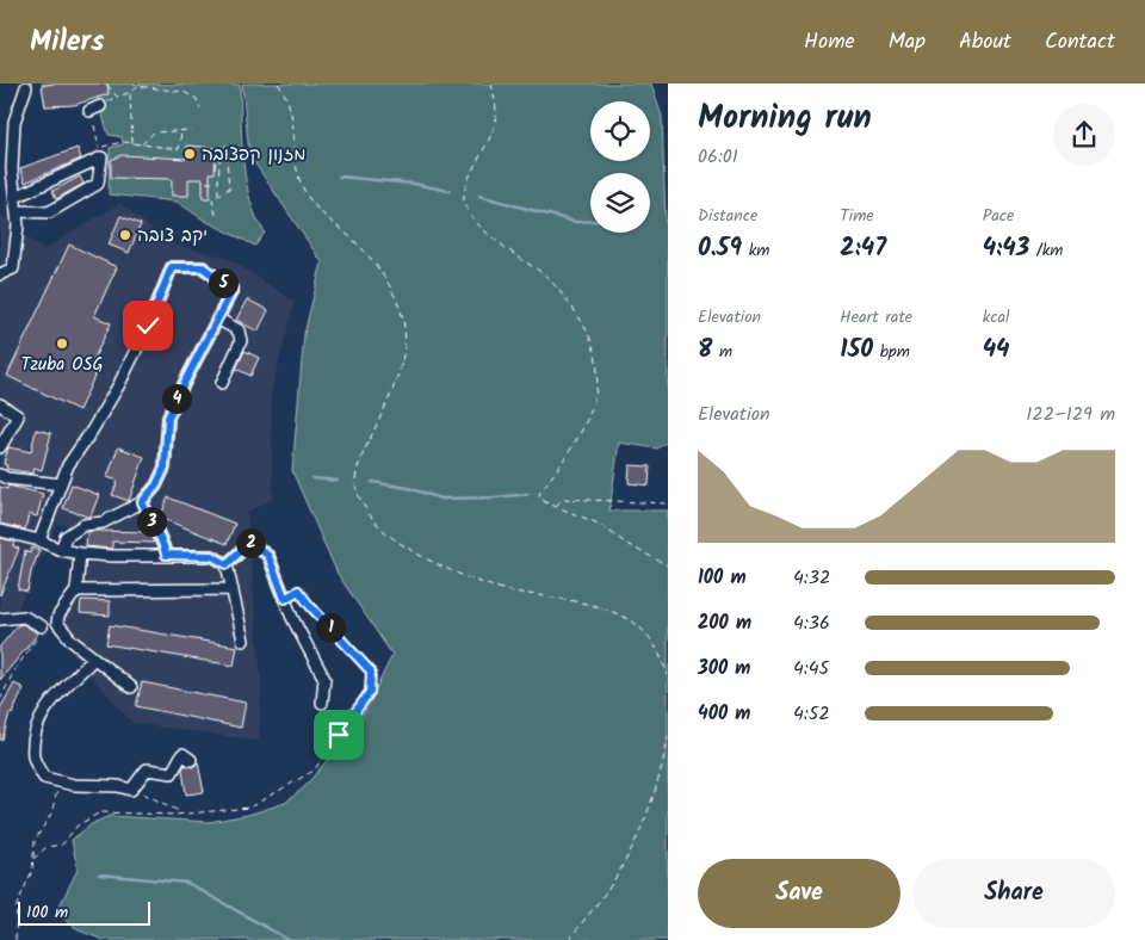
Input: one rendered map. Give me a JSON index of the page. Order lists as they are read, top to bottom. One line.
{"places":["מזנון קפצובה","יקב צובה","Tzuba OSG"],"scale_bar":"100 m","page":{"header":"Milers","nav":["Home","Map","About","Contact"],"heading":["Morning run","06:01"],"stats":[["Distance","0.59 km"],["Time","2:47"],["Pace","4:43 /km"],["Elevation","8 m"],["Heart rate","150 bpm"],["kcal","44"]],"pins":["5","4","3","2","1"],"chart":["Elevation","122–129 m"],"list":[{"name":"100 m","note":"4:32"},{"name":"200 m","note":"4:36"},{"name":"300 m","note":"4:45"},{"name":"400 m","note":"4:52"}],"buttons":["Save","Share"],"scale":"100 m"}}
